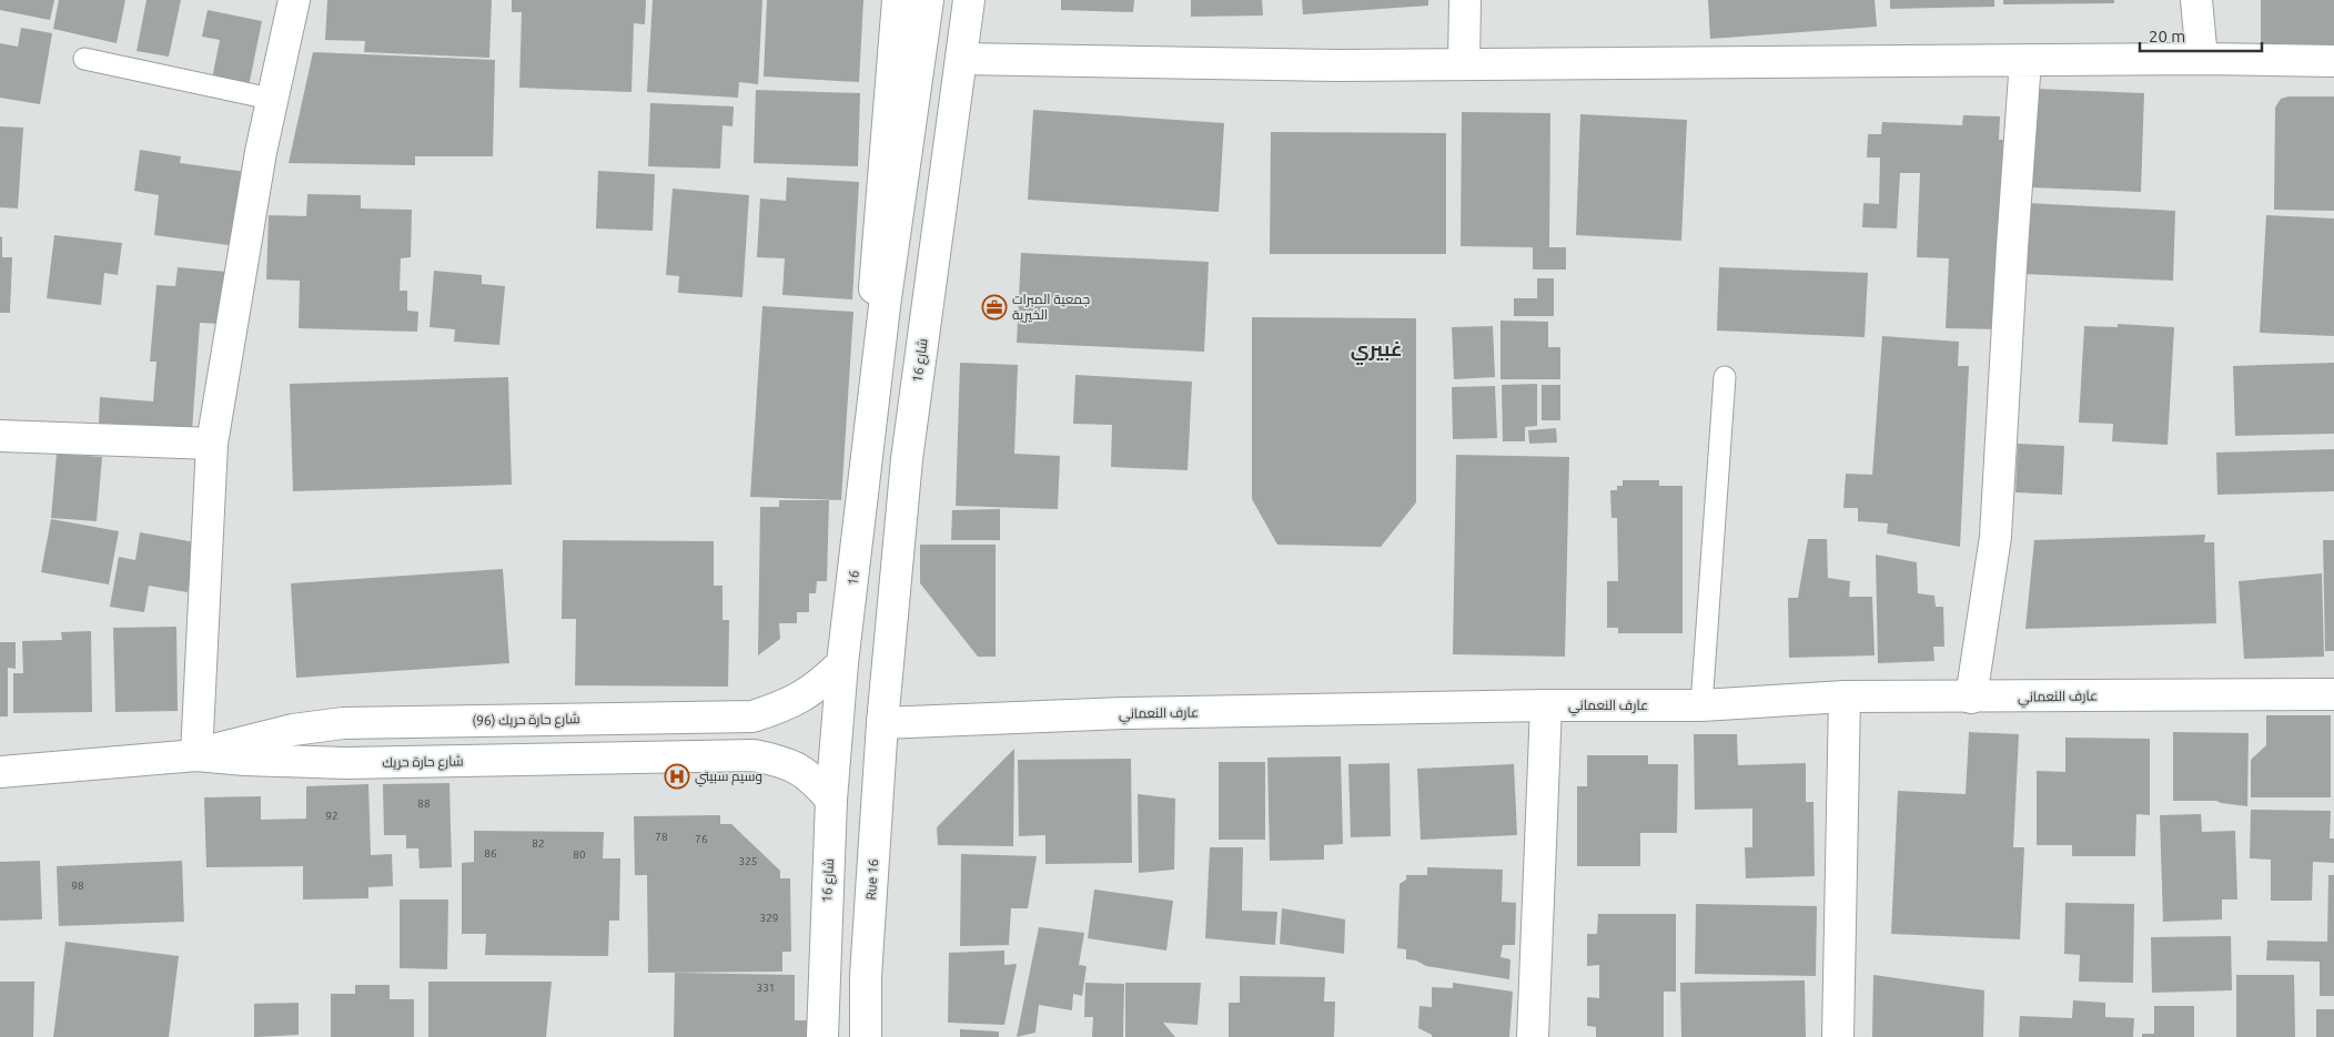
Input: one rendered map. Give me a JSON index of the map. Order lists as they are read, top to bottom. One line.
{"streets":{"street":["شارع 16","16","عارف النعماني","شارع حارة حريك (96)","شارع حارة حريك","Rue 16"]},"crossings":[["شارع 16","16"],["شارع 16","عارف النعماني"],["شارع 16","شارع حارة حريك"],["شارع 16","Rue 16"],["16","شارع حارة حريك (96)"],["عارف النعماني","Rue 16"],["شارع حارة حريك (96)","شارع حارة حريك"]],"districts":["غبيري"],"places":{"office":["جمعية المبرات الخيرية"],"hospital":["وسيم سبيتي"]},"house_numbers":["88","92","78","76","82","86","80","325","98","329","331"],"scale_bar":"20 m"}
